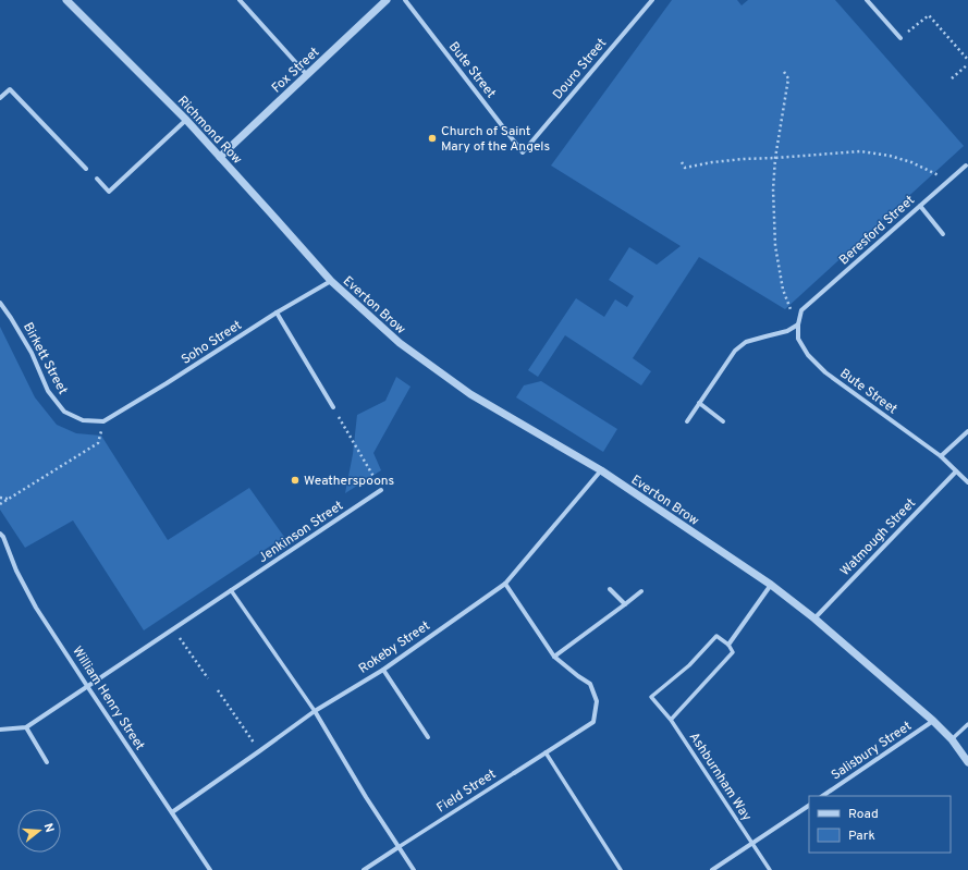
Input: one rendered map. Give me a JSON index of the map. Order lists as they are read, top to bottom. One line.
{"streets":{"street":["Douro Street","Fox Street","Bute Street","Richmond Row","Beresford Street","Everton Brow","Soho Street","Birkett Street","Jenkinson Street","Watmough Street","Rokeby Street","William Henry Street","Salisbury Street","Ashburnham Way","Field Street"]},"crossings":[["Douro Street","Bute Street"],["Fox Street","Richmond Row"],["Bute Street","Beresford Street"],["Bute Street","Watmough Street"],["Richmond Row","Everton Brow"],["Richmond Row","Soho Street"],["Everton Brow","Soho Street"],["Everton Brow","Watmough Street"],["Everton Brow","Rokeby Street"],["Everton Brow","Salisbury Street"],["Soho Street","Birkett Street"],["Jenkinson Street","William Henry Street"],["Rokeby Street","William Henry Street"]],"places":["Church of Saint Mary of the Angels","Weatherspoons"],"legend":["Road","Park"],"north":"right"}
